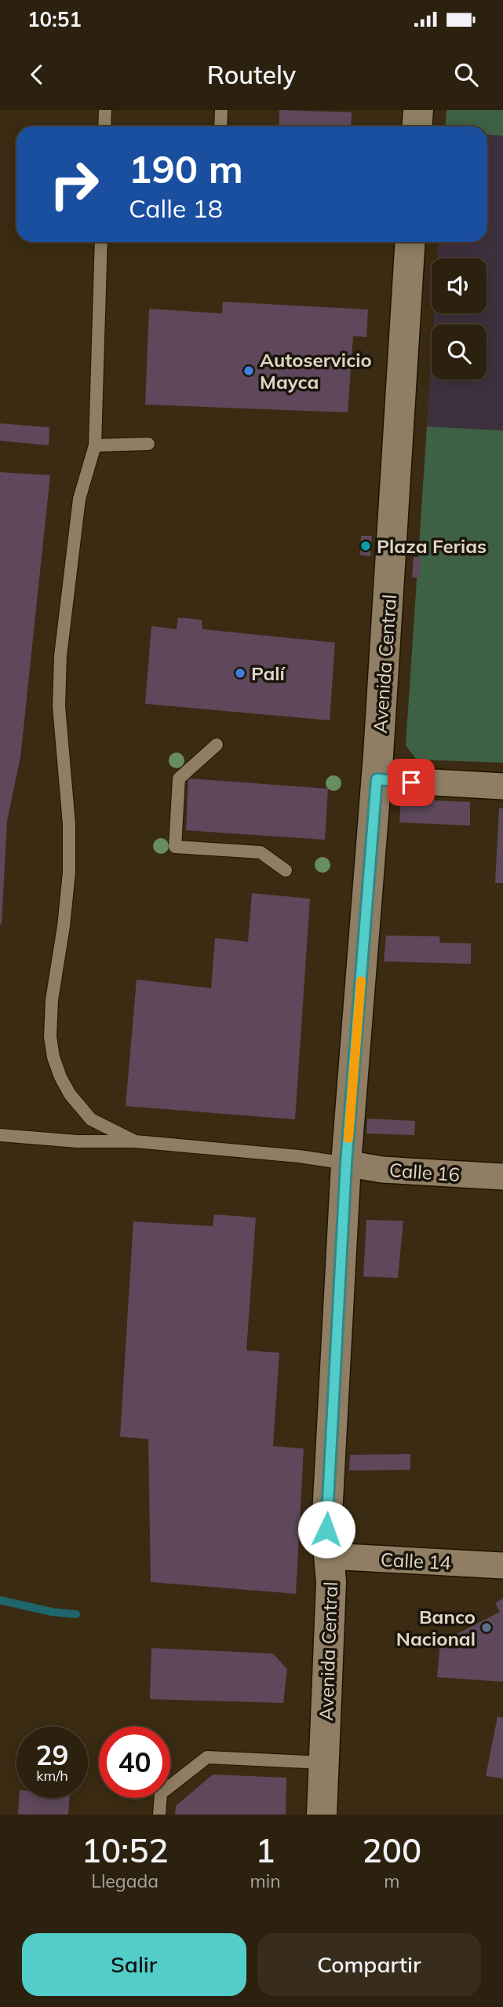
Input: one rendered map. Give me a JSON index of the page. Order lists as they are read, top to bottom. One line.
{"streets":{"street":["Avenida Central","Calle 16","Calle 14"]},"crossings":[["Avenida Central","Calle 16"],["Avenida Central","Calle 14"]],"places":["Autoservicio Mayca","Plaza Ferias","Palí","Banco Nacional"],"page":{"status":"10:51","header":"Routely","turn":["190 m","Calle 18"],"speed":"29 km/h","limit":"40","eta":["10:52","Llegada","1","min","200","m"],"buttons":["Salir","Compartir"]}}
